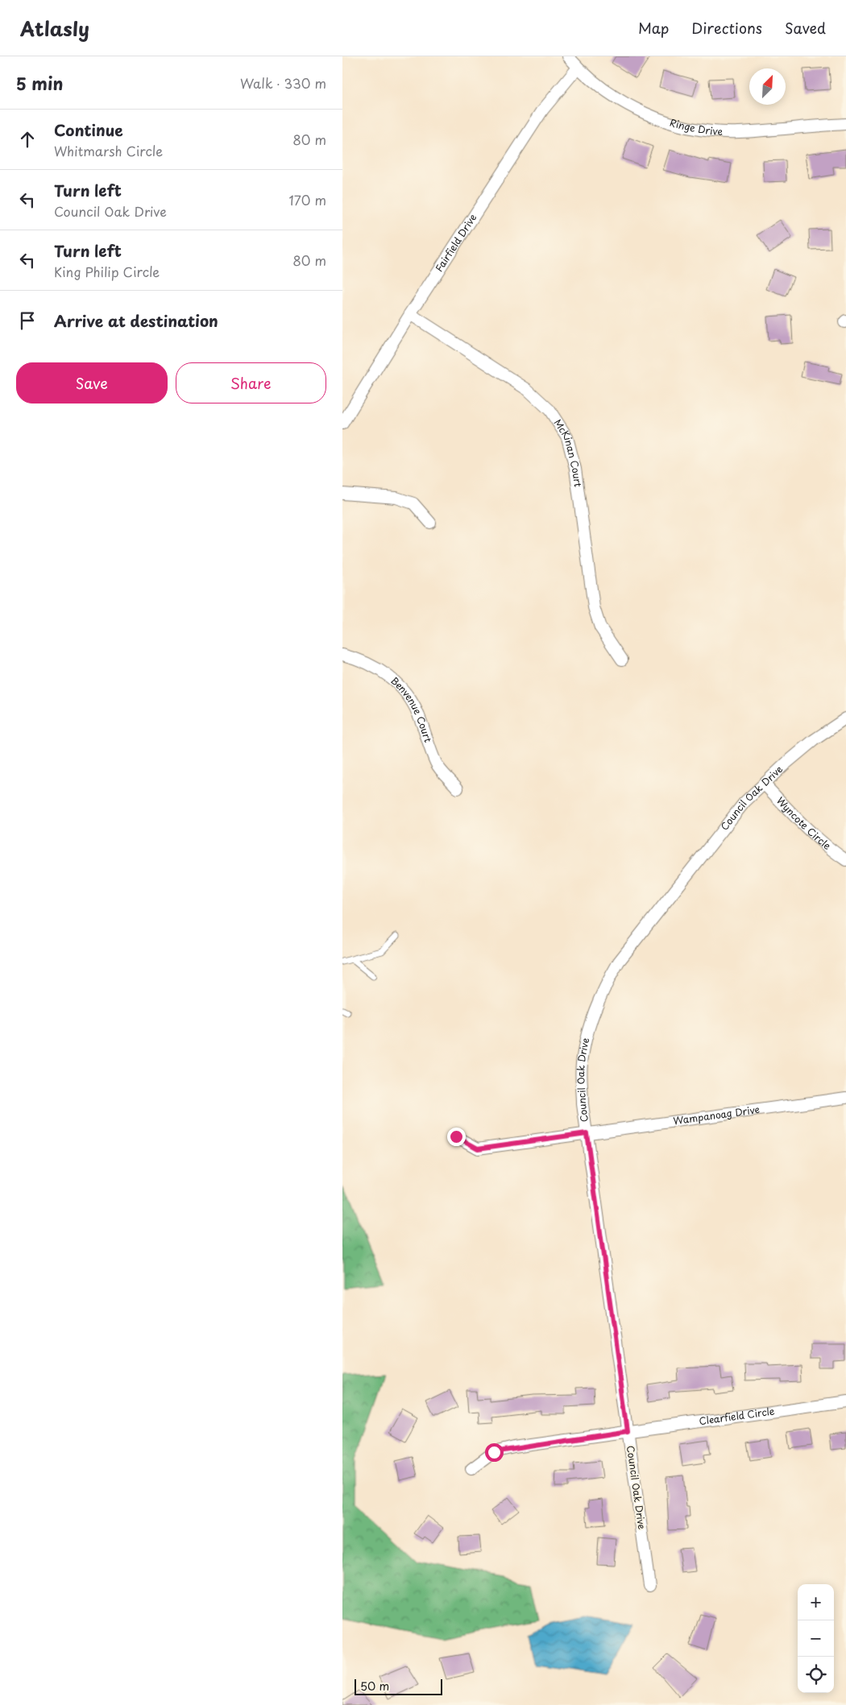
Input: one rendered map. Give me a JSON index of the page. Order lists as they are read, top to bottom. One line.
{"streets":{"street":["Ringe Drive","Fairfield Drive","McKinan Court","Benvenue Court","Council Oak Drive","Wyncote Circle","Wampanoag Drive","Clearfield Circle"]},"crossings":[["Ringe Drive","Fairfield Drive"],["Fairfield Drive","McKinan Court"],["Council Oak Drive","Wyncote Circle"],["Council Oak Drive","Wampanoag Drive"],["Council Oak Drive","Clearfield Circle"]],"scale_bar":"50 m","north":"top right","page":{"header":"Atlasly","nav":["Map","Directions","Saved"],"heading":["5 min","Walk · 330 m"],"list":[["Continue","Whitmarsh Circle","80 m"],["Turn left","Council Oak Drive","170 m"],["Turn left","King Philip Circle","80 m"],"Arrive at destination"],"buttons":["Save","Share"],"map_buttons":["+","−"],"scale":"50 m"}}
